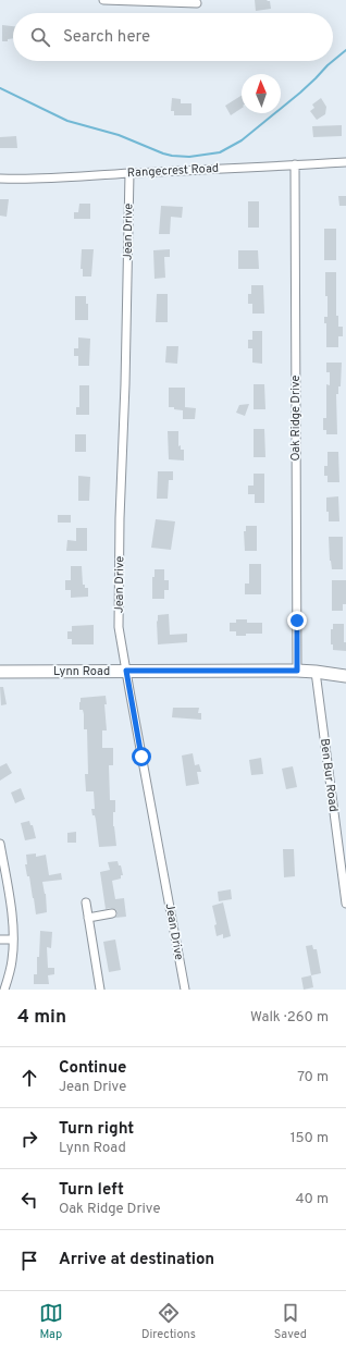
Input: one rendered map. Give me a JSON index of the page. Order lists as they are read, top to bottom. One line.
{"streets":{"main road":["Lynn Road"],"street":["Rangecrest Road","Jean Drive","Oak Ridge Drive","Ben Bur Road"]},"crossings":[["Rangecrest Road","Jean Drive"],["Rangecrest Road","Oak Ridge Drive"],["Jean Drive","Lynn Road"],["Oak Ridge Drive","Lynn Road"],["Lynn Road","Ben Bur Road"]],"north":"top","page":{"search":"Search here","heading":["4 min","Walk · 260 m"],"list":[["Continue","Jean Drive","70 m"],["Turn right","Lynn Road","150 m"],["Turn left","Oak Ridge Drive","40 m"],"Arrive at destination"],"nav":["Map","Directions","Saved"]}}
